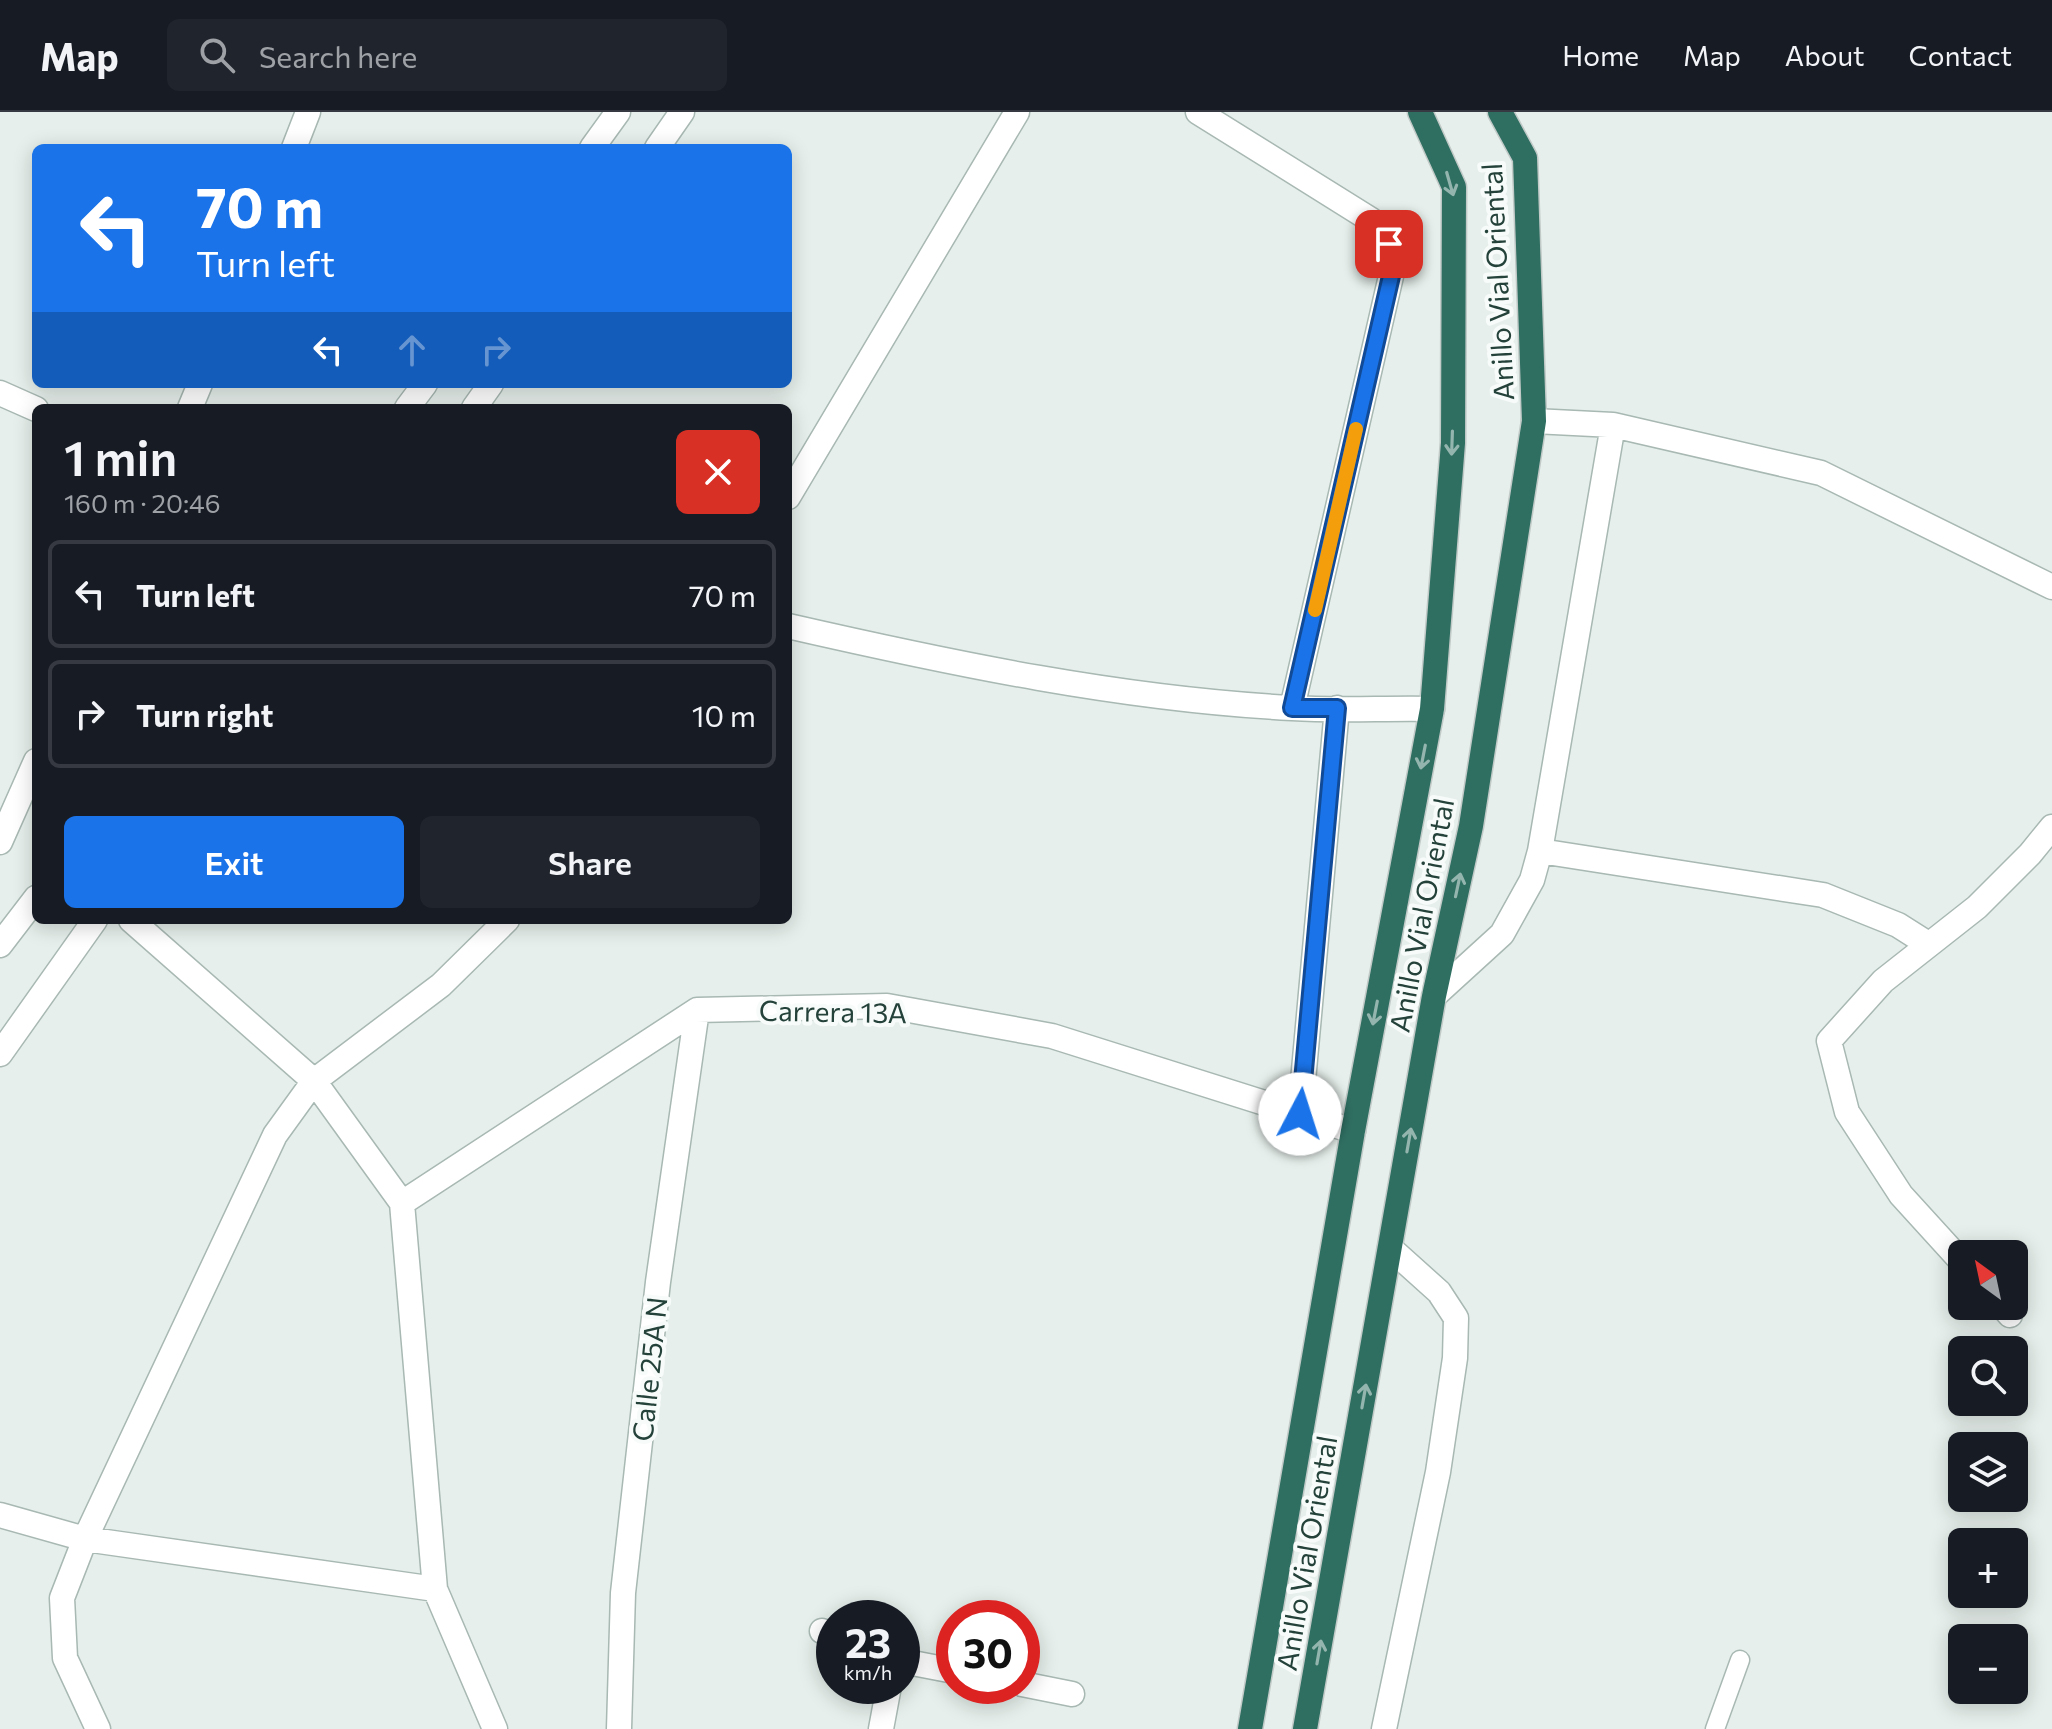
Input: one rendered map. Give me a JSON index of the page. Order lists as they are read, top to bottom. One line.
{"streets":{"highway":["Anillo Vial Oriental"],"street":["Carrera 13A","Calle 25A N"]},"crossings":[["Anillo Vial Oriental","Carrera 13A"],["Carrera 13A","Calle 25A N"]],"north":"top left","page":{"header":"Map","search":"Search here","nav":["Home","Map","About","Contact"],"turn":["70 m","Turn left"],"heading":["1 min","160 m · 20:46"],"list":[{"name":"Turn left","value":"70 m"},{"name":"Turn right","value":"10 m"}],"buttons":["Exit","Share"],"map_buttons":["+","−"],"speed":"23 km/h","limit":"30"}}
